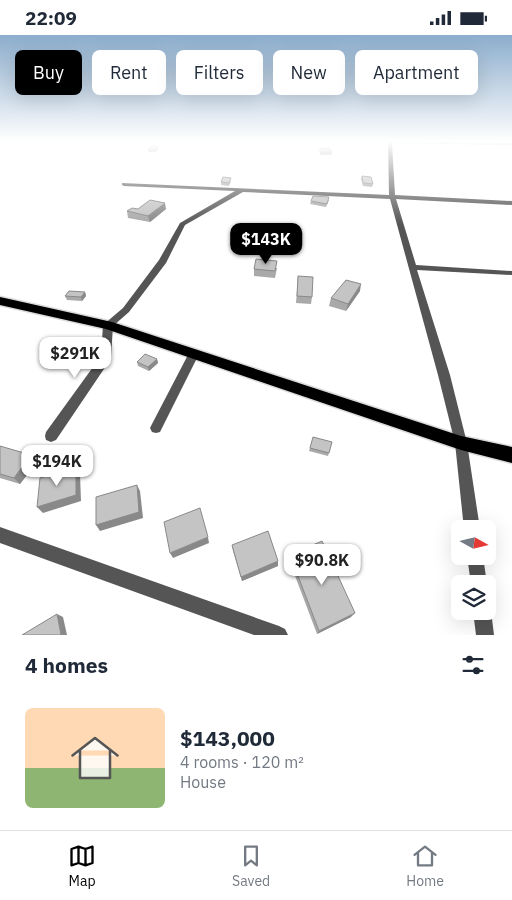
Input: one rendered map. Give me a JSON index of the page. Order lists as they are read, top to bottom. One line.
{"north":"right","page":{"status":"22:09","chip":["Buy","Rent","Filters","New","Apartment"],"price":["$143K","$291K","$194K","$90.8K"],"heading":"4 homes","list":[{"name":"$143,000","note":"4 rooms · 120 m² · House"}],"tabs":["Map","Saved","Home"]}}
